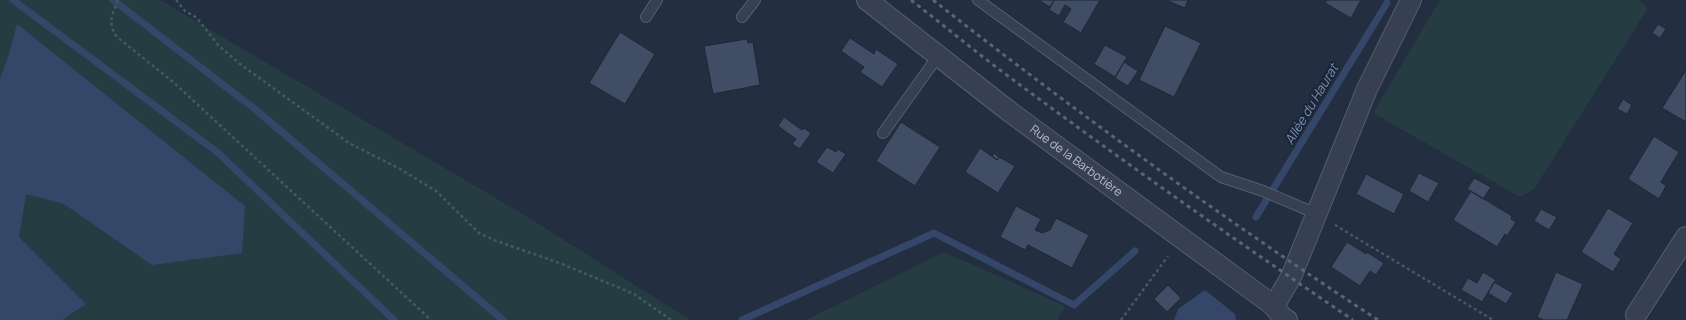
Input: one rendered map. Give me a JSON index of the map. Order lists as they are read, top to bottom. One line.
{"streets":{"street":["Rue de la Barbotière"]},"water":["Allée du Haurat"]}
